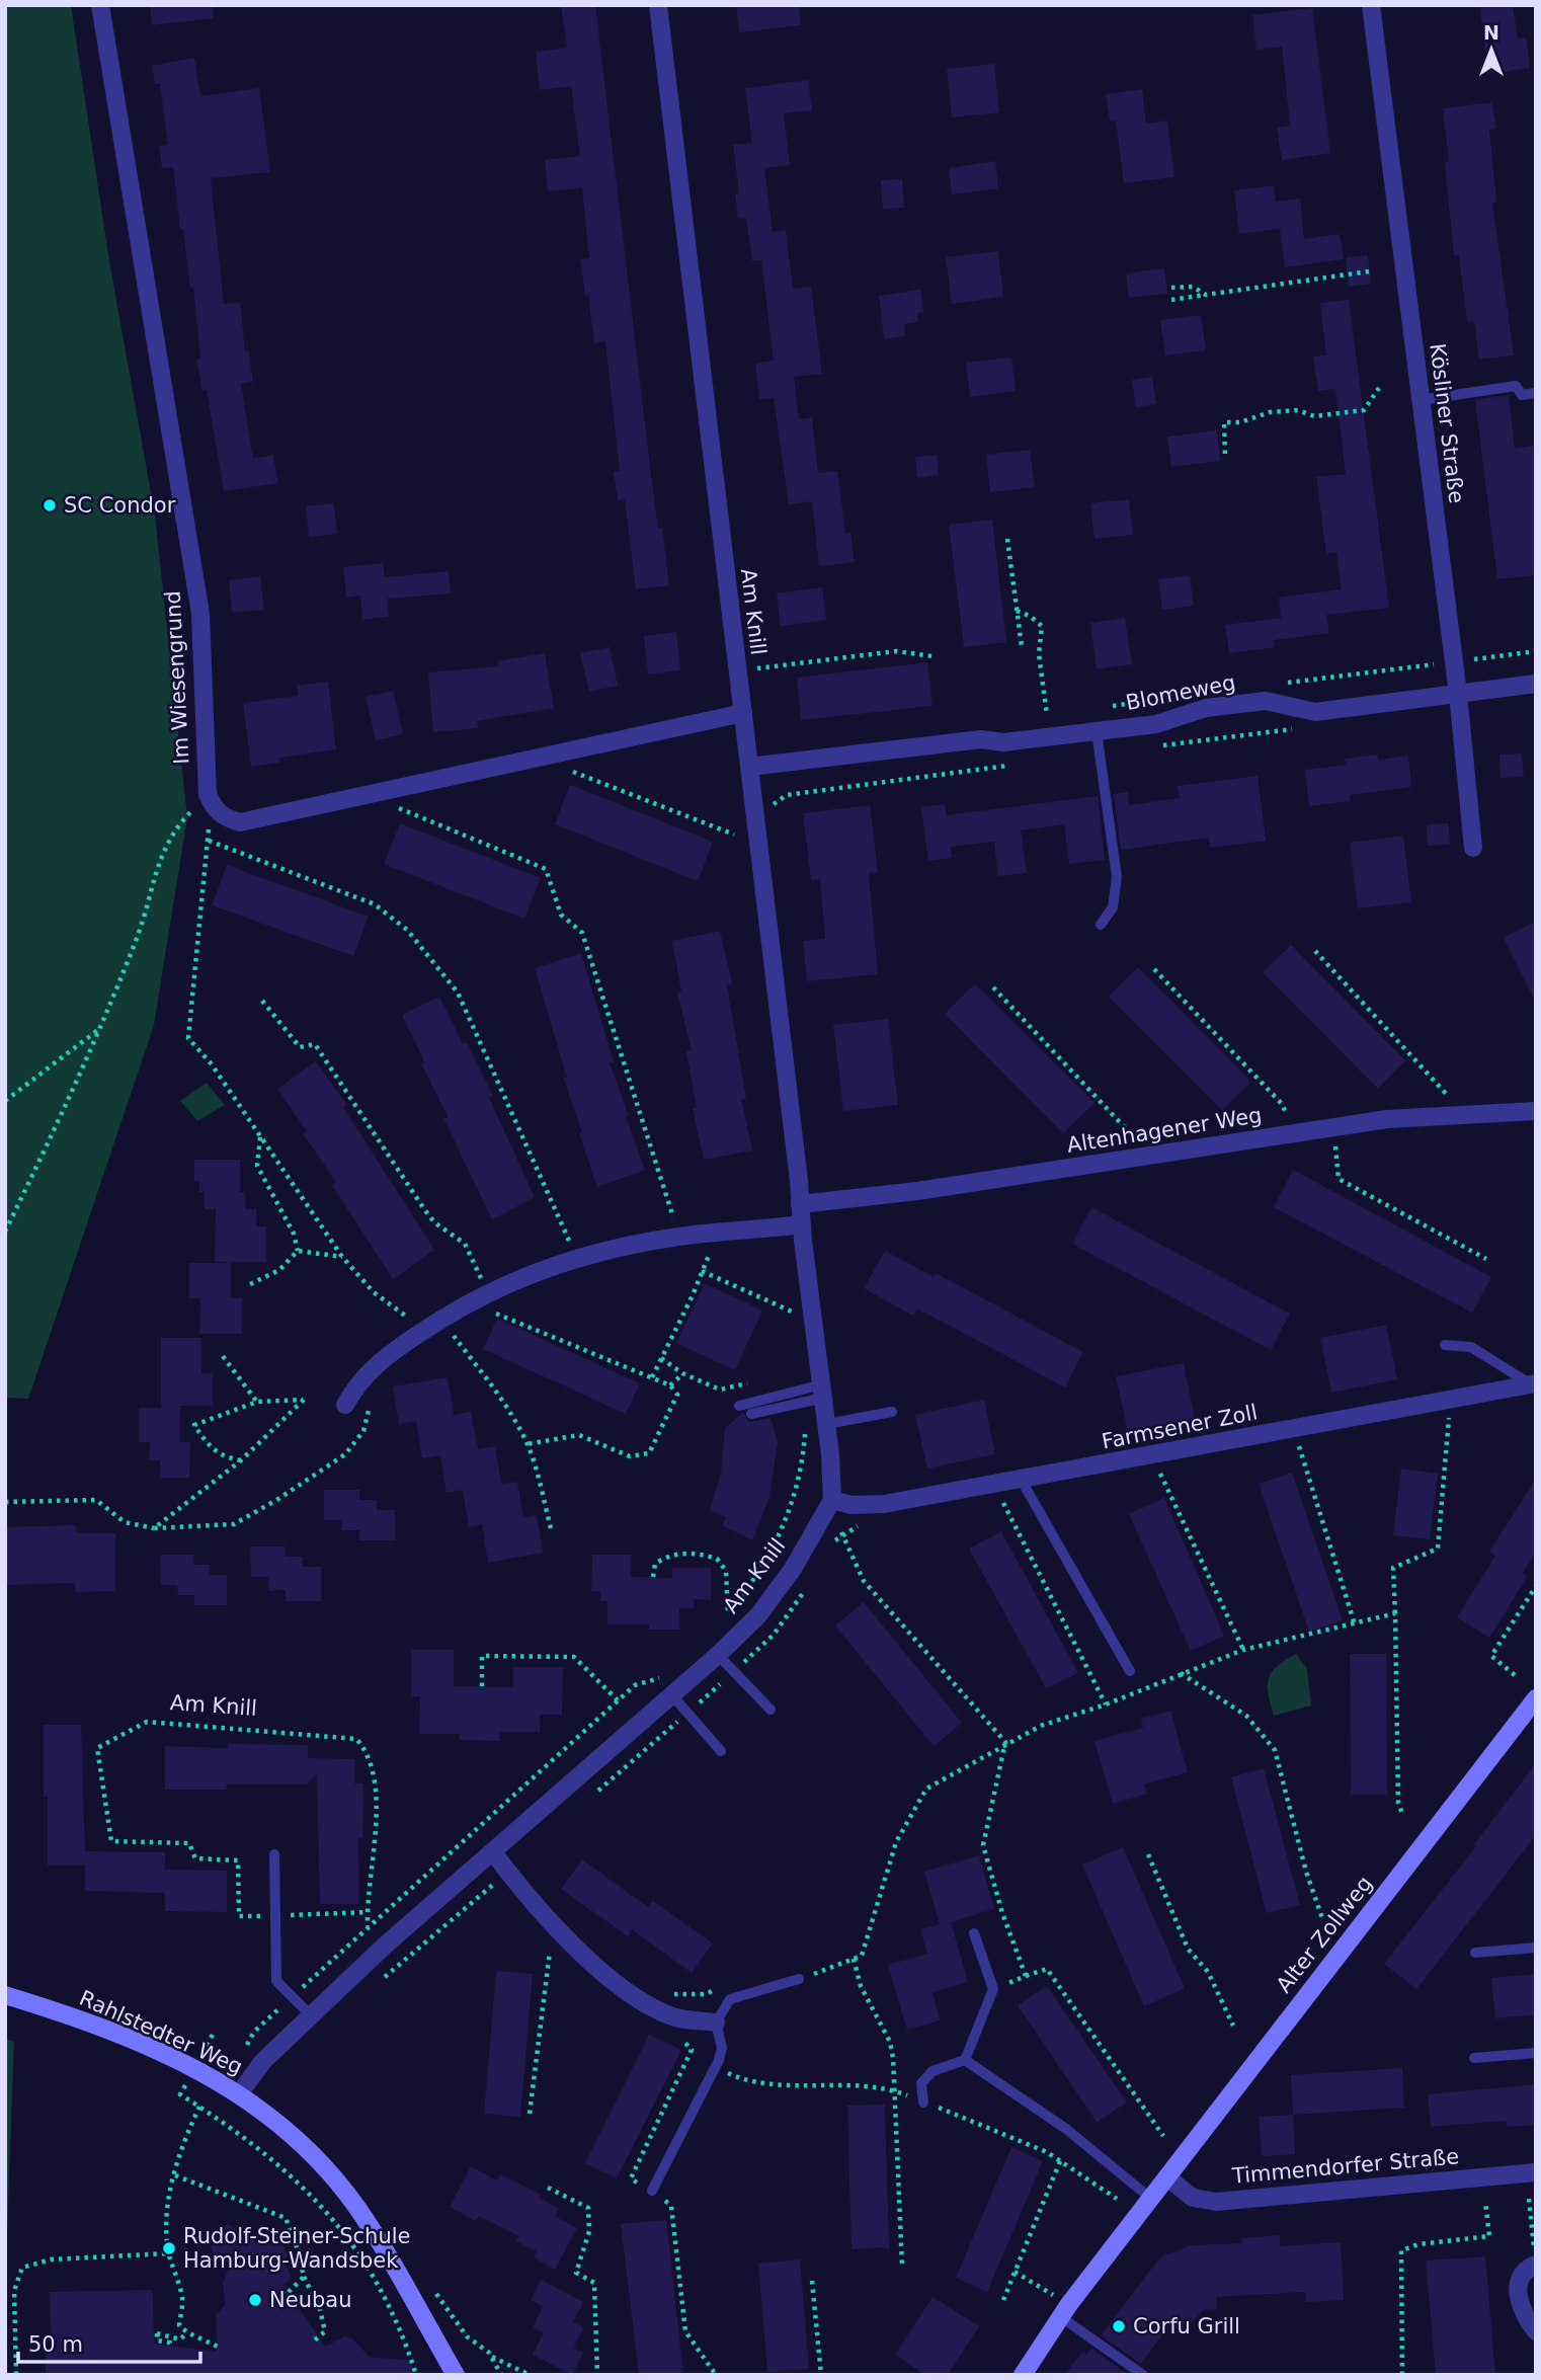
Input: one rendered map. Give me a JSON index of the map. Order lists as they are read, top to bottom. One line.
{"streets":{"street":["Kösliner Straße","Am Knill","Im Wiesengrund","Blomeweg","Altenhagener Weg","Farmsener Zoll","Alter Zollweg","Rahlstedter Weg","Timmendorfer Straße"]},"crossings":[["Kösliner Straße","Blomeweg"],["Am Knill","Blomeweg"],["Am Knill","Altenhagener Weg"],["Am Knill","Farmsener Zoll"],["Am Knill","Rahlstedter Weg"],["Alter Zollweg","Timmendorfer Straße"]],"places":["SC Condor","Rudolf-Steiner-Schule Hamburg-Wandsbek","Neubau","Corfu Grill"],"scale_bar":"50 m","north":"top"}
